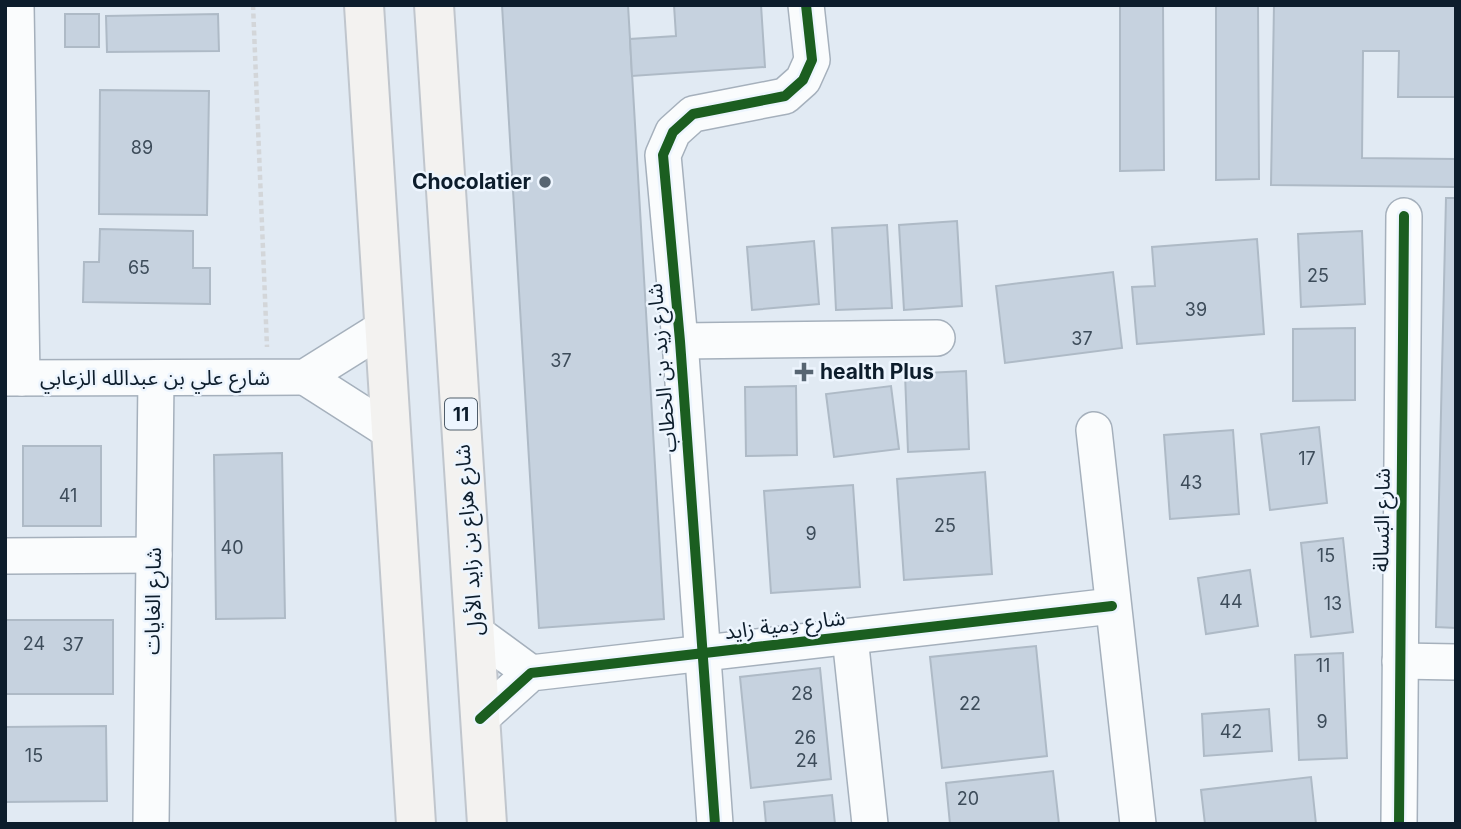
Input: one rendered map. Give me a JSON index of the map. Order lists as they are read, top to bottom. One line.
{"streets":{"main road":["11","شارع هزاع بن زايد الأول"],"street":["شارع زيد بن الخطاب","شارع علي بن عبدالله الزعابي","شارع البَسالة","شارع الغايات","شارع دِمية زايد"]},"crossings":[["شارع زيد بن الخطاب","شارع دِمية زايد"],["شارع علي بن عبدالله الزعابي","شارع الغايات"]],"places":{"other":["Chocolatier"],"health":["health Plus"]},"house_numbers":["89","65","25","39","37","37","17","43","41","25","9","40","15","44","13","24","37","11","28","22","9","42","26","15","24","20"]}
